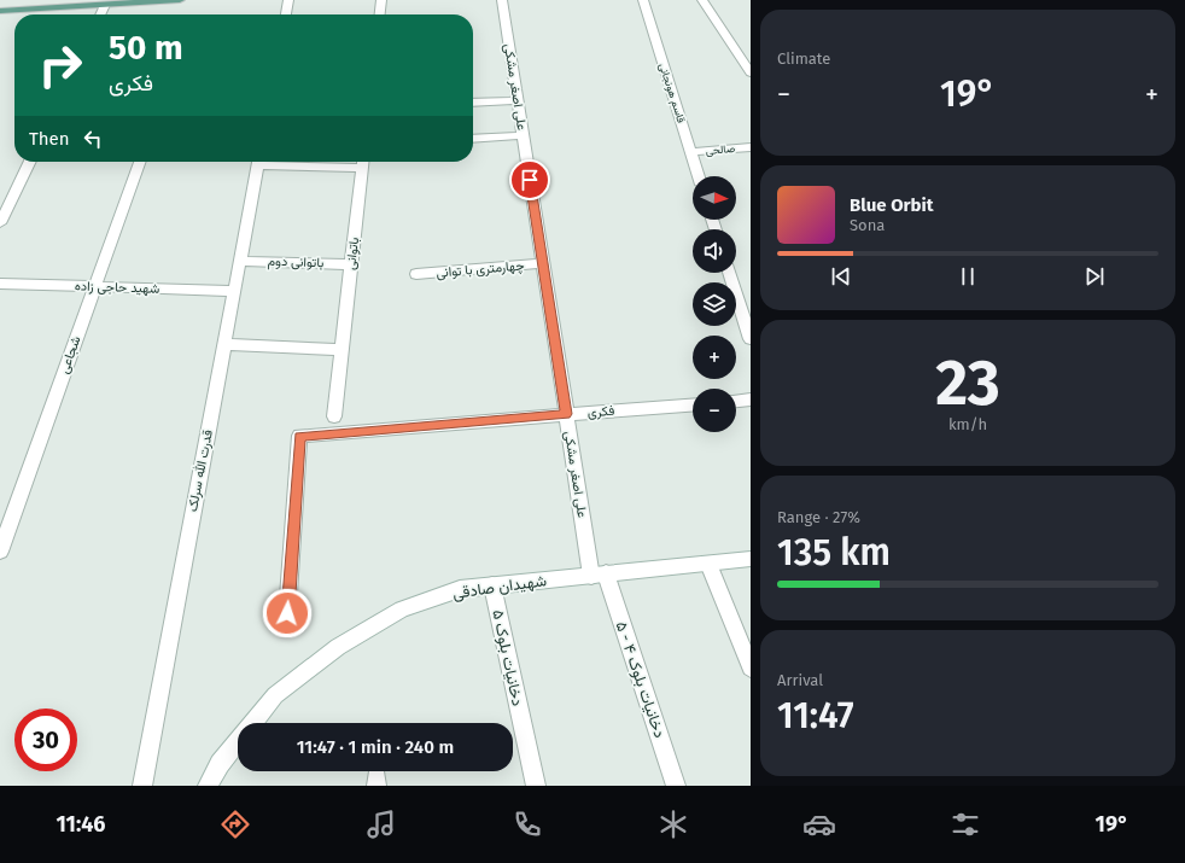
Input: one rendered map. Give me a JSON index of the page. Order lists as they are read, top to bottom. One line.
{"streets":{"street":["علی اصغر مشکی","قاسم هونجانی","صالحی","باتوانی","باتوانی دوم","چهارمتری با توانی","شهید حاجی زاده","شجاعی","فکری","قدرت الله سرلک","شهیدان صادقی","دخانیات بلوک ۵","دخانیات بلوک ۴ - ۵"]},"crossings":[["علی اصغر مشکی","چهارمتری با توانی"],["علی اصغر مشکی","فکری"],["علی اصغر مشکی","شهیدان صادقی"],["علی اصغر مشکی","دخانیات بلوک ۴ - ۵"],["قاسم هونجانی","صالحی"],["باتوانی","باتوانی دوم"],["باتوانی دوم","قدرت الله سرلک"],["شهید حاجی زاده","شجاعی"],["شهید حاجی زاده","قدرت الله سرلک"],["شهیدان صادقی","دخانیات بلوک ۵"],["شهیدان صادقی","دخانیات بلوک ۴ - ۵"]],"north":"right","page":{"tile":["Climate",["23","km/h"],["Range · 27%","135 km"],["Arrival","11:47"]],"turn":["50 m","فکری"],"heat":["−","19°","+"],"then":"Then","map_buttons":["+","−"],"song":["Blue Orbit","Sona"],"limit":"30","trip":"11:47 · 1 min · 240 m","tabs":["11:46","19°"]}}
